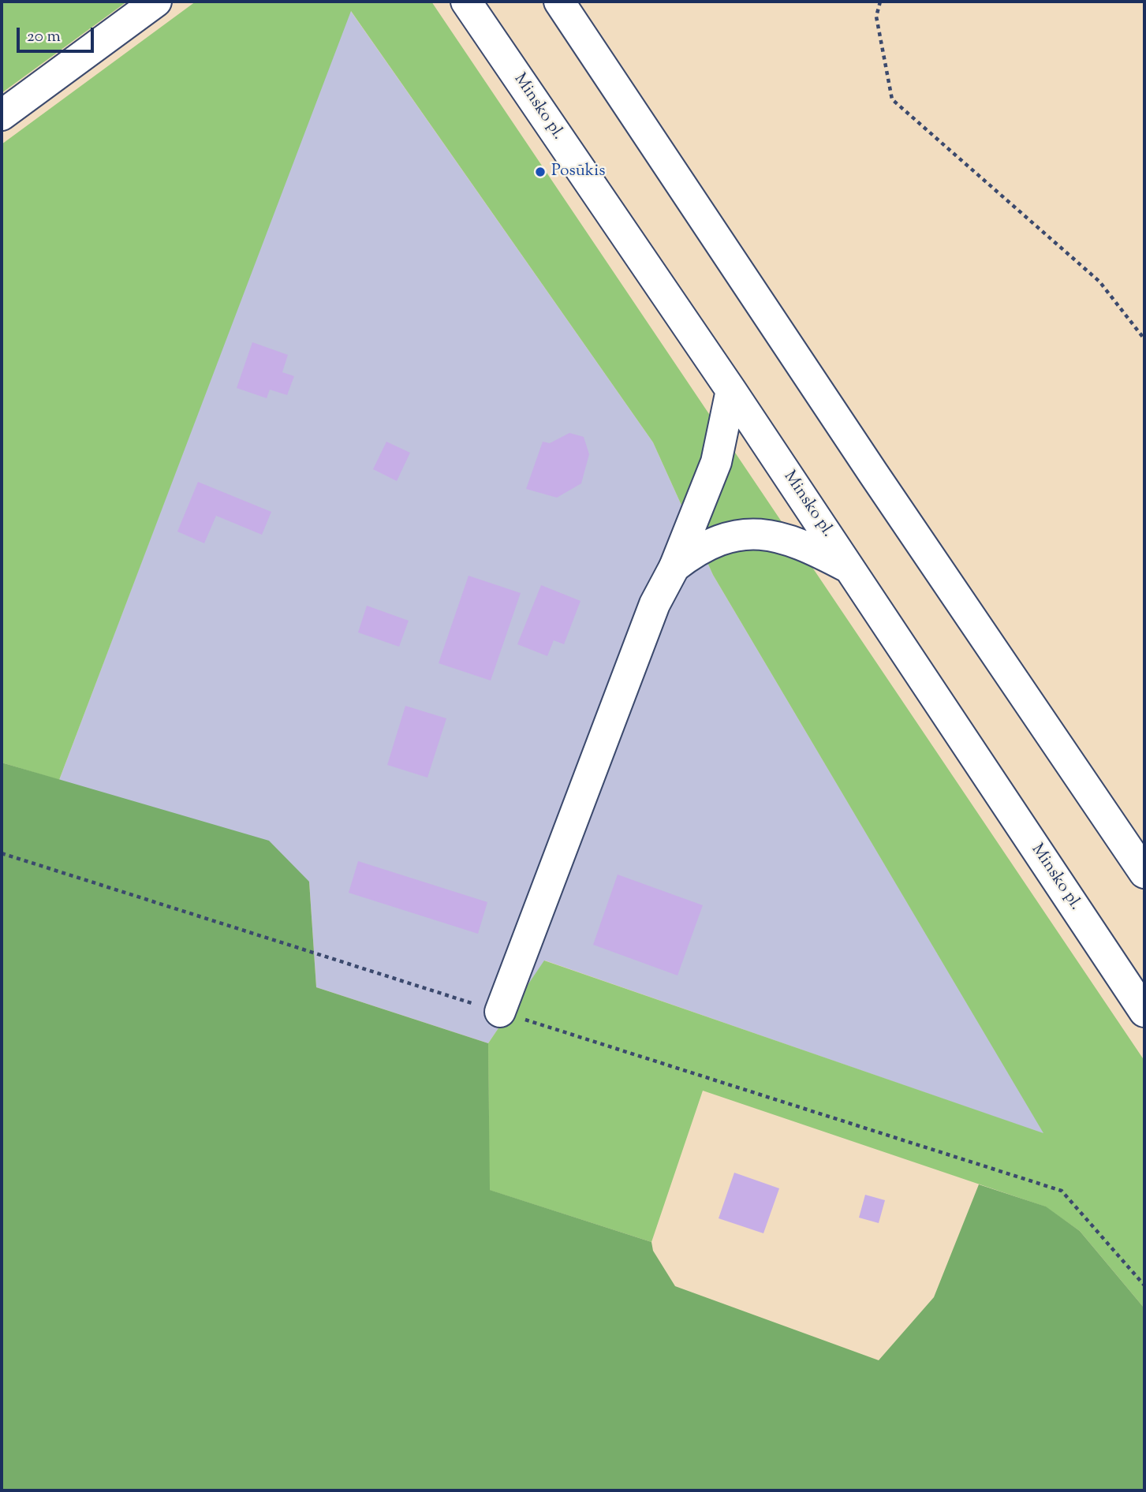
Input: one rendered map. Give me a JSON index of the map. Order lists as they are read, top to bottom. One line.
{"streets":{"main road":["Minsko pl."]},"places":["Posūkis"],"scale_bar":"20 m"}
